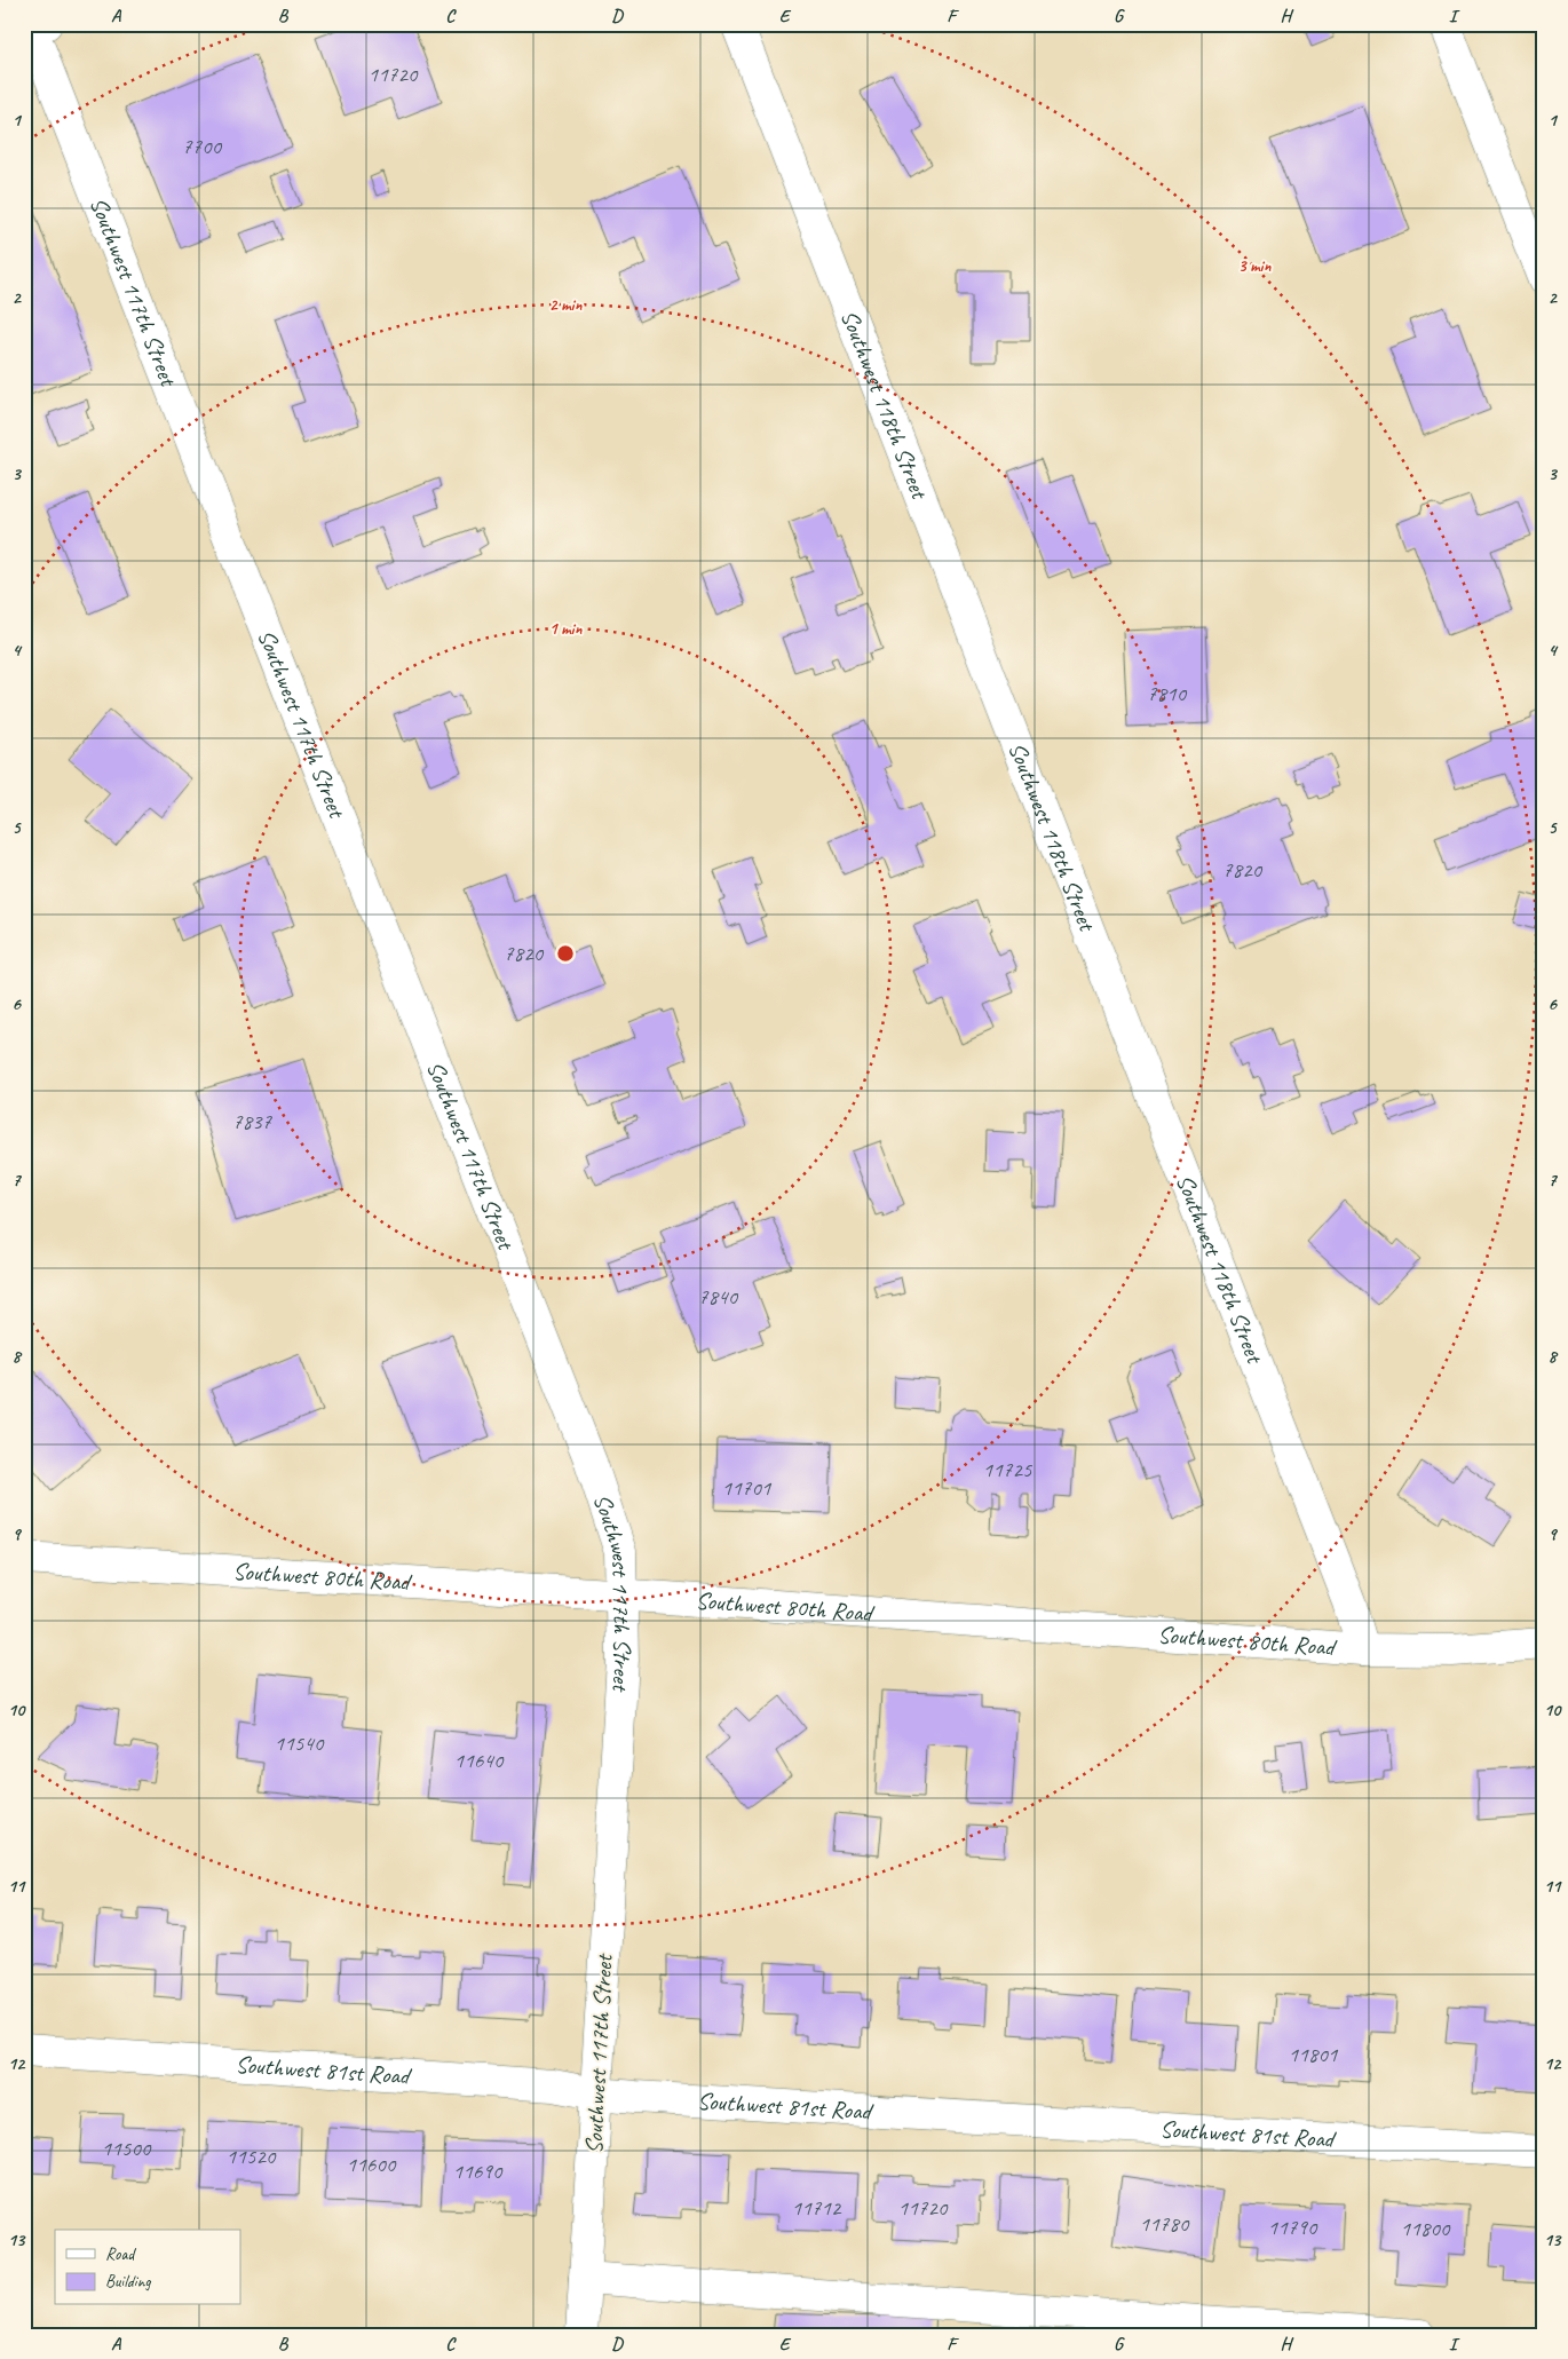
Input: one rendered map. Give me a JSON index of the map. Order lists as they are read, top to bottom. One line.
{"streets":{"street":["Southwest 117th Street","Southwest 118th Street","Southwest 80th Road","Southwest 81st Road"]},"crossings":[["Southwest 117th Street","Southwest 80th Road"],["Southwest 117th Street","Southwest 81st Road"],["Southwest 118th Street","Southwest 80th Road"]],"house_numbers":["11720","7700","7810","7820","7820","7837","7840","11725","11701","11540","11640","11801","11500","11520","11600","11690","11712","11720","11780","11790","11800"],"legend":["Road","Building"],"grid":{"columns":["A","B","C","D","E","F","G","H","I"],"rows":["1","2","3","4","5","6","7","8","9","10","11","12","13"]},"rings":["3 min","2 min","1 min"]}
